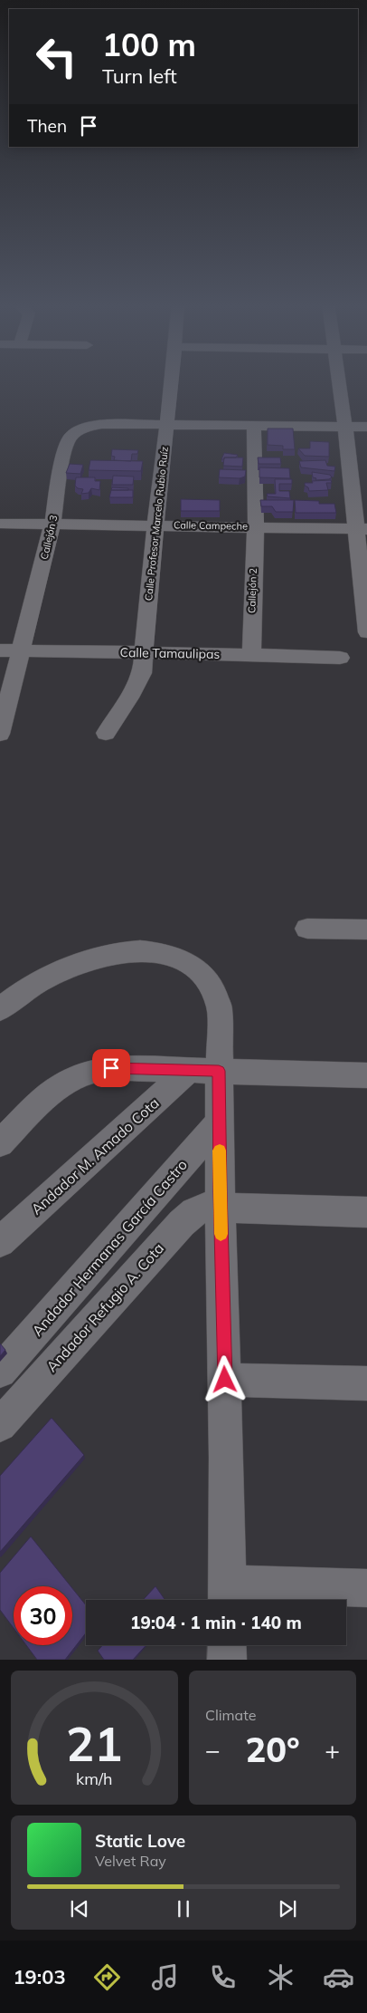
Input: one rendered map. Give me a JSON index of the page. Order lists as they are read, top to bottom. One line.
{"streets":{"street":["Calle Profesor Marcelo Rubio Ruíz","Calle Campeche","Callejón 3","Callejón 2","Calle Tamaulipas","Andador M. Amado Cota","Andador Hermanas García Castro","Andador Refugio A. Cota"]},"crossings":[["Calle Profesor Marcelo Rubio Ruíz","Calle Campeche"],["Calle Profesor Marcelo Rubio Ruíz","Callejón 3"],["Calle Profesor Marcelo Rubio Ruíz","Calle Tamaulipas"],["Calle Campeche","Callejón 3"],["Calle Campeche","Callejón 2"],["Callejón 3","Callejón 2"],["Callejón 3","Calle Tamaulipas"],["Callejón 2","Calle Tamaulipas"]],"page":{"turn":["100 m","Turn left"],"then":"Then","limit":"30","trip":"19:04 · 1 min · 140 m","tile":"Climate","heat":["−","20°","+"],"song":["Static Love","Velvet Ray"],"tabs":"19:03","gauge":["21","km/h"]}}
